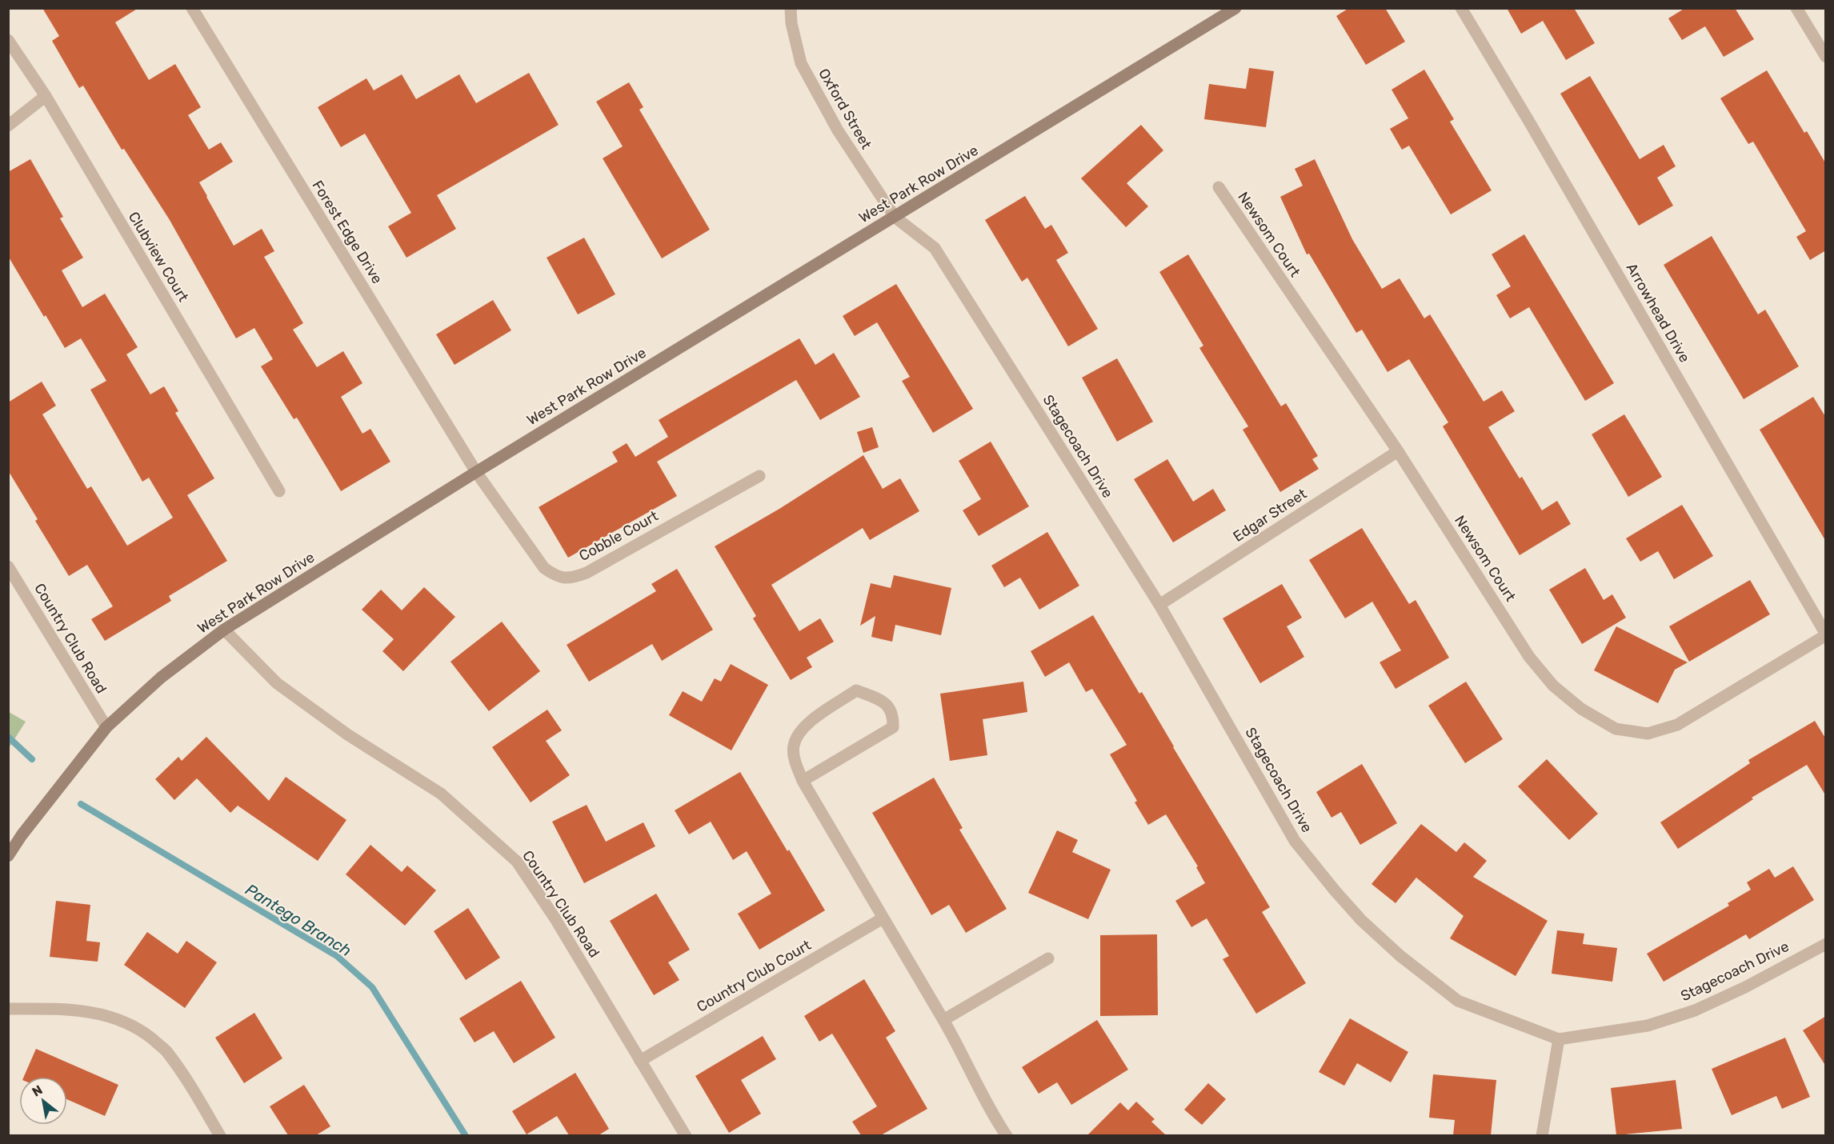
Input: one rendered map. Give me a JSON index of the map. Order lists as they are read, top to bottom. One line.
{"streets":{"main road":["West Park Row Drive"],"street":["Oxford Street","Forest Edge Drive","Newsom Court","Clubview Court","Arrowhead Drive","Stagecoach Drive","Edgar Street","Cobble Court","Country Club Road","Country Club Court"]},"crossings":[["Oxford Street","West Park Row Drive"],["Oxford Street","Stagecoach Drive"],["West Park Row Drive","Forest Edge Drive"],["West Park Row Drive","Stagecoach Drive"],["West Park Row Drive","Cobble Court"],["West Park Row Drive","Country Club Road"],["Forest Edge Drive","Cobble Court"],["Newsom Court","Arrowhead Drive"],["Newsom Court","Edgar Street"],["Stagecoach Drive","Edgar Street"],["Country Club Road","Country Club Court"]],"water":["Pantego Branch"],"north":"top left"}
